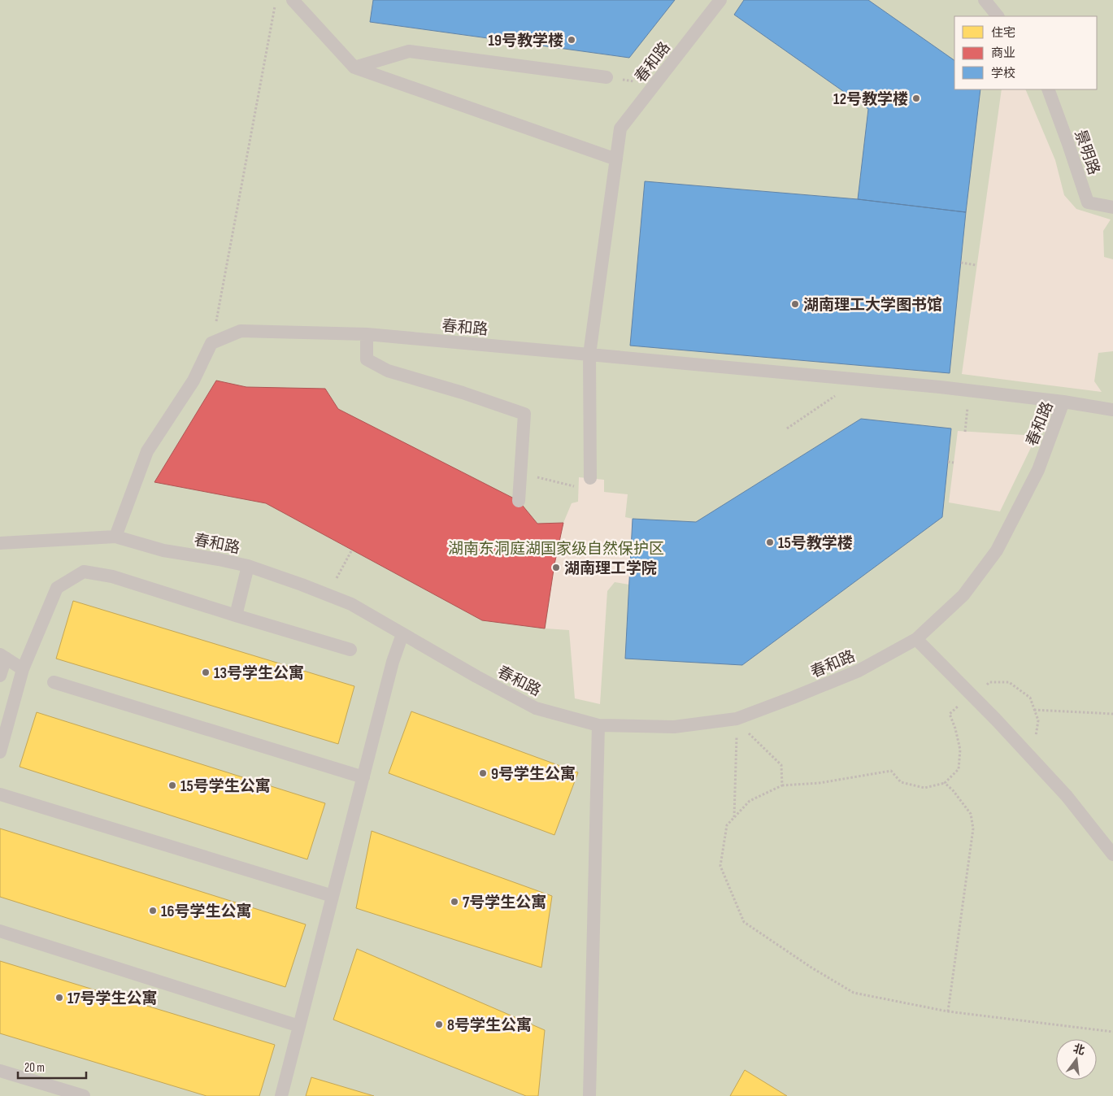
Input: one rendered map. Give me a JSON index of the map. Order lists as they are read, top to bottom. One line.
{"streets":{"lane":["春和路","景明路"]},"parks":["湖南东洞庭湖国家级自然保护区"],"places":["19号教学楼","12号教学楼","湖南理工大学图书馆","15号教学楼","湖南理工学院","13号学生公寓","9号学生公寓","15号学生公寓","7号学生公寓","16号学生公寓","17号学生公寓","8号学生公寓"],"legend":["住宅","商业","学校"],"scale_bar":"20 m","north":"top"}
